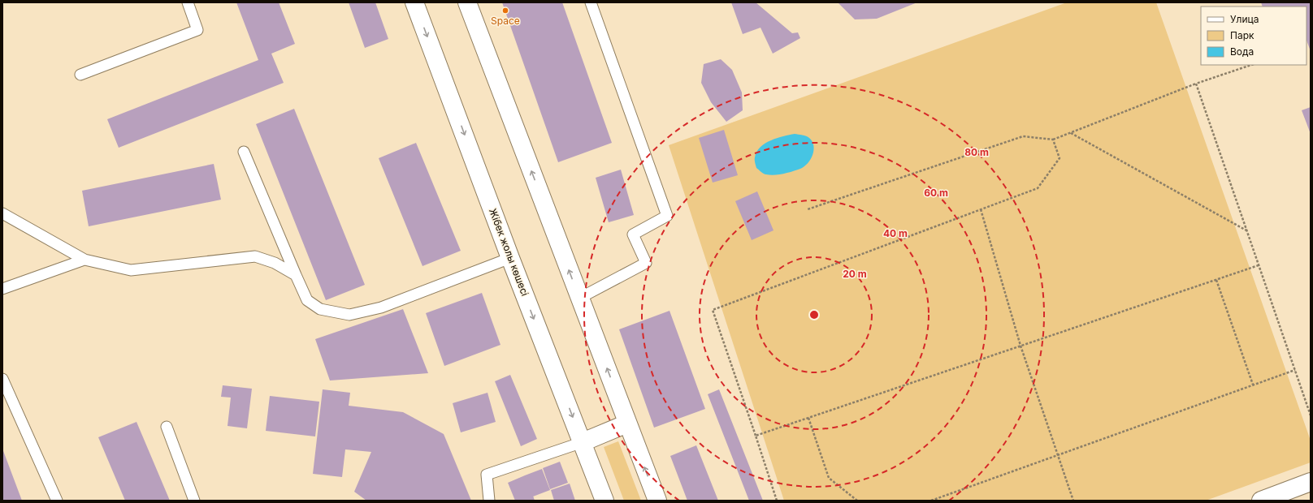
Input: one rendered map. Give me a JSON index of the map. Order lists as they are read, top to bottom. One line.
{"streets":{"main road":["Жібек жолы көшесі"]},"places":["Space"],"legend":["Улица","Парк","Вода"],"rings":["80 m","60 m","40 m","20 m"]}
